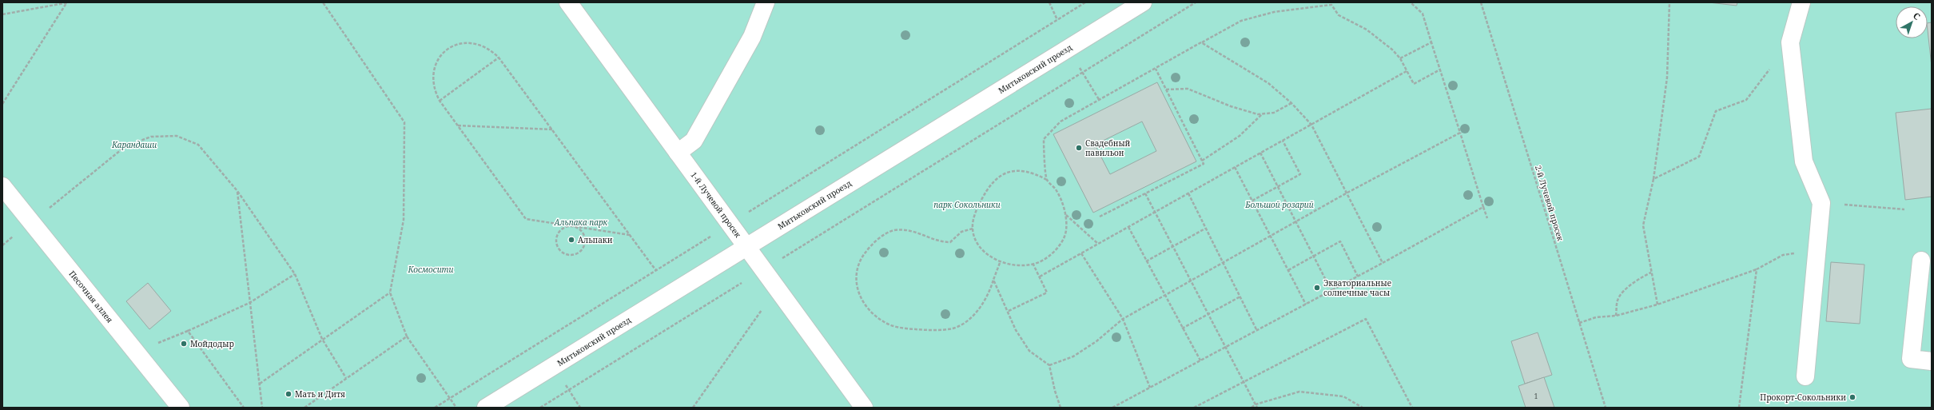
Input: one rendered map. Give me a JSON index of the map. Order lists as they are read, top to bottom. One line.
{"streets":{"street":["Митьковский проезд","1-й Лучевой просек","Песочная аллея"],"path":["2-й Лучевой просек"]},"crossings":[["Митьковский проезд","1-й Лучевой просек"]],"parks":["Карандаши","парк Сокольники","Большой розарий","Альпака парк","Космосити"],"places":["Свадебный павильон","Альпаки","Экваториальные солнечные часы","Мойдодыр","Мать и Дитя","Прокорт-Сокольники"],"house_numbers":["1"],"north":"top right"}
